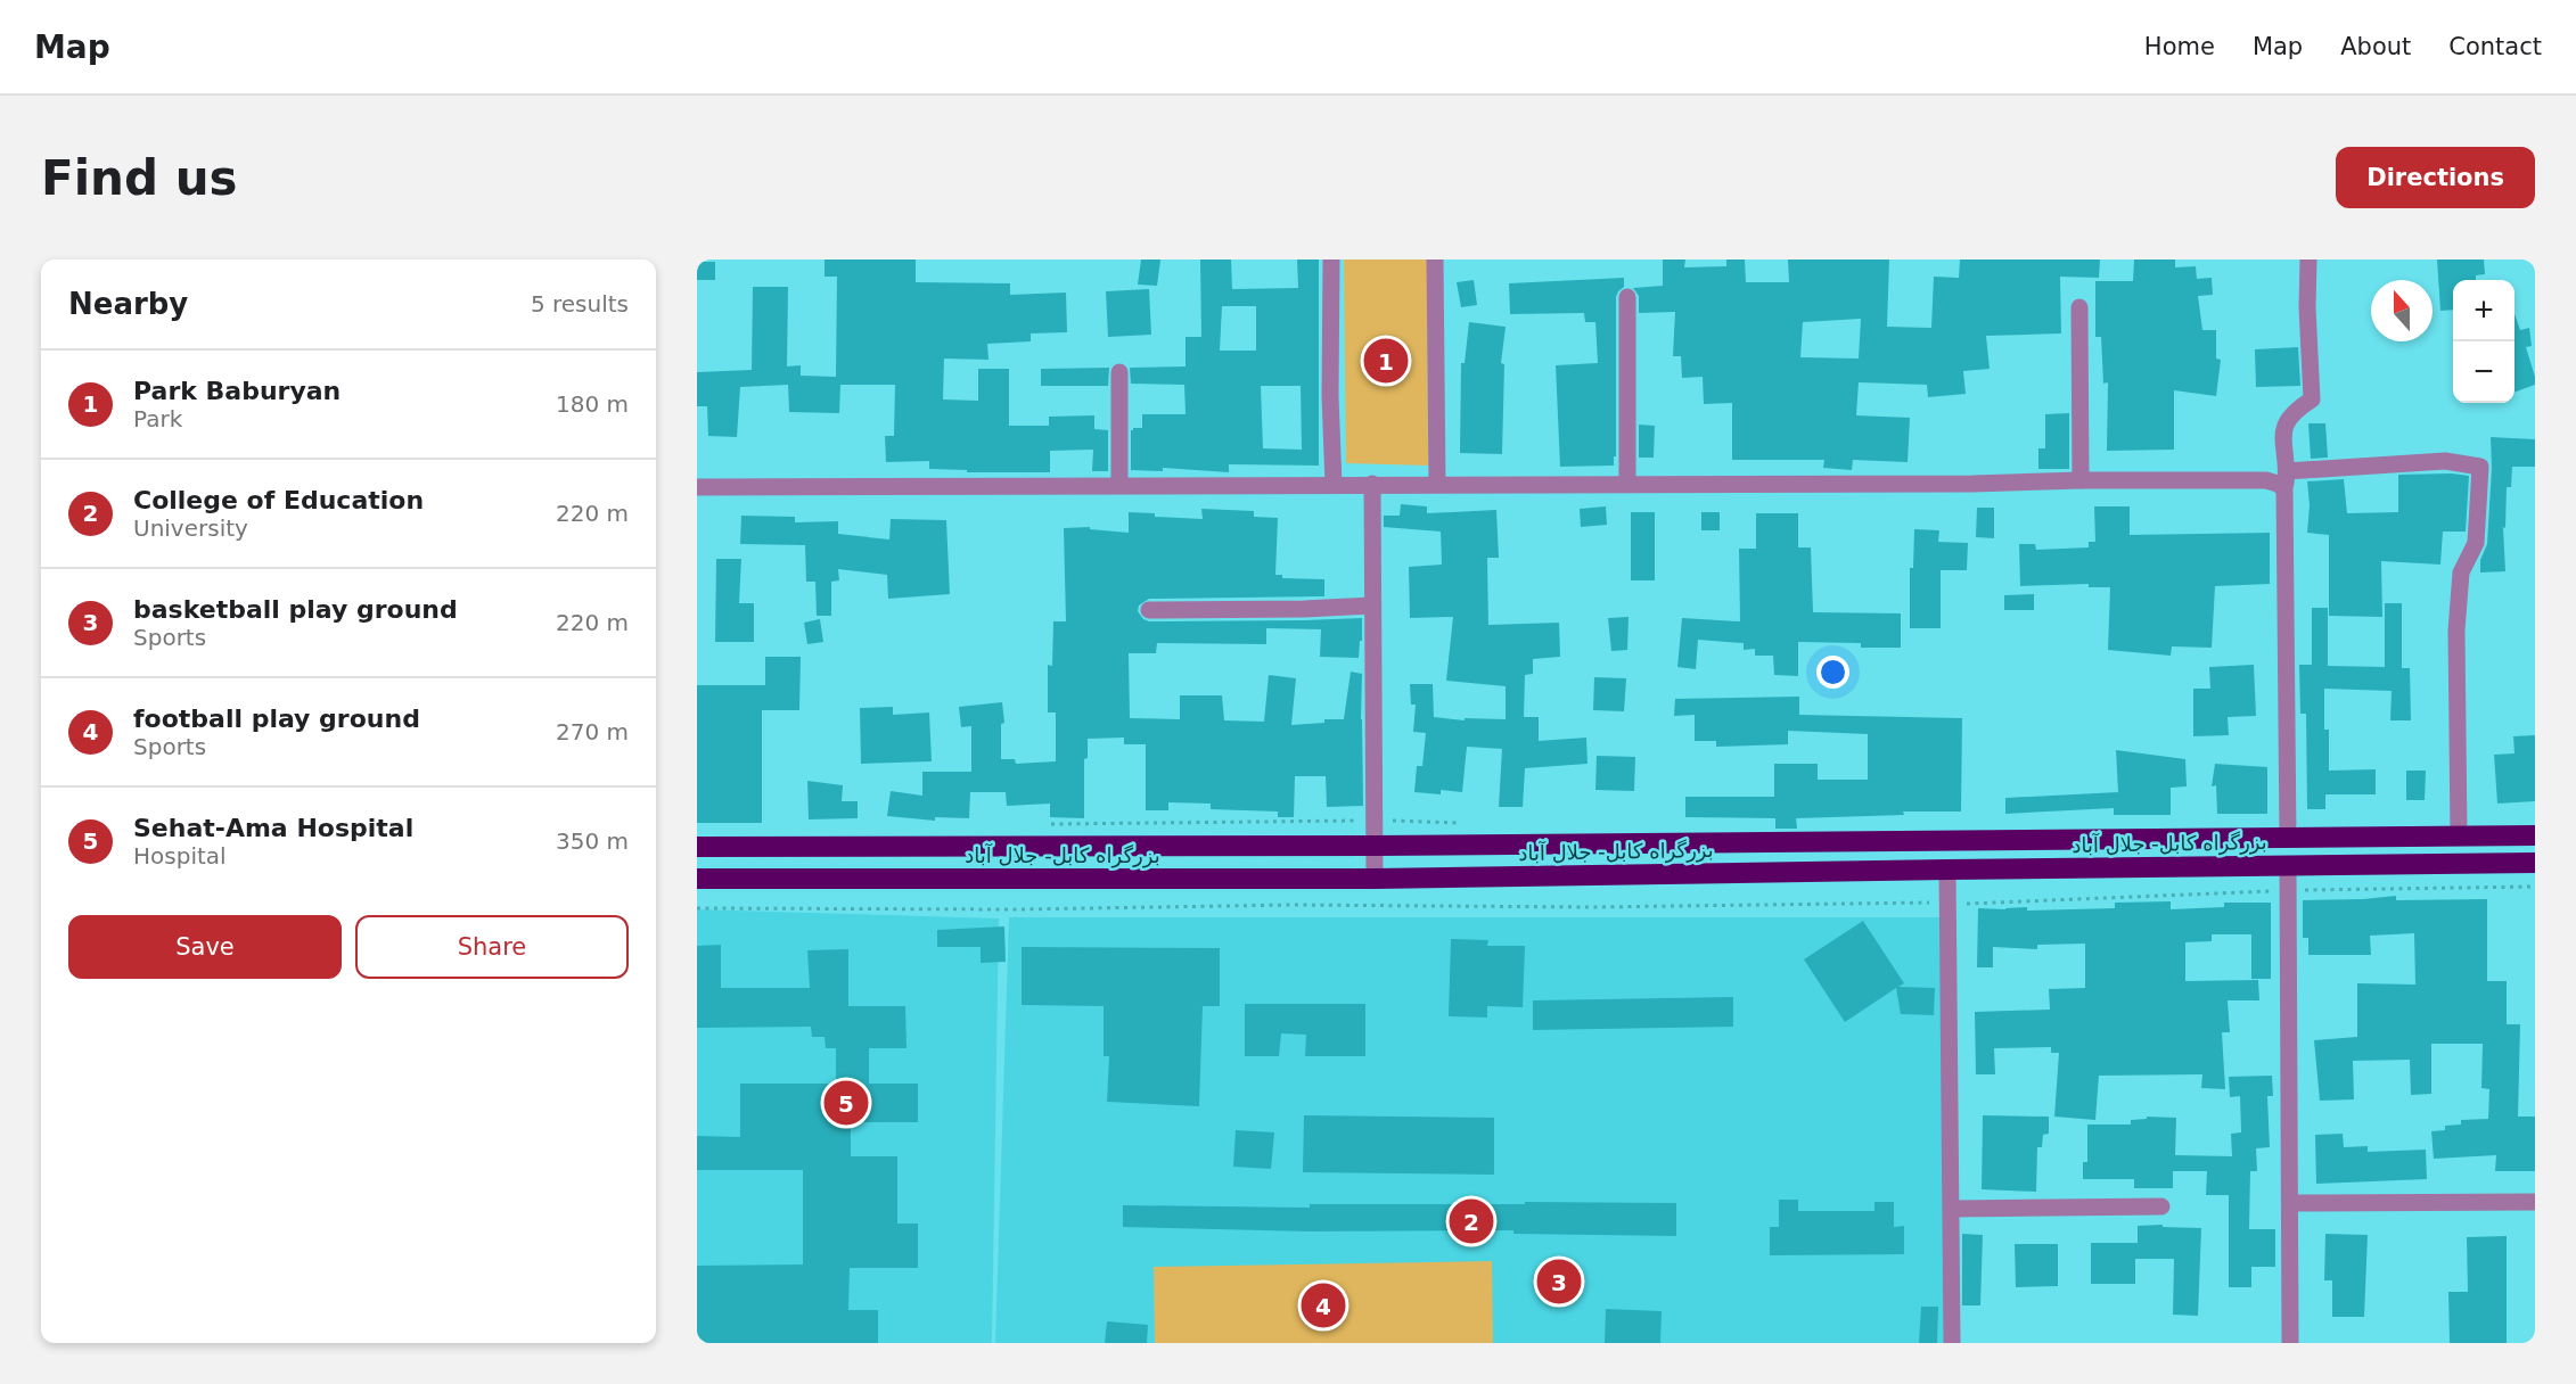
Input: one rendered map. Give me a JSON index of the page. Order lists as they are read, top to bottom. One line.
{"streets":{"highway":["بزرگراه کابل- جلال آباد"]},"north":"top","page":{"header":"Map","nav":["Home","Map","About","Contact"],"buttons":["Directions",["Save","Share"]],"title":"Find us","heading":["Nearby","5 results"],"map_buttons":["+","−"],"pins":["1","5","2","3","4"],"list":[{"mark":"1","name":"Park Baburyan","note":"Park","value":"180 m"},{"mark":"2","name":"College of Education","note":"University","value":"220 m"},{"mark":"3","name":"basketball play ground","note":"Sports","value":"220 m"},{"mark":"4","name":"football play ground","note":"Sports","value":"270 m"},{"mark":"5","name":"Sehat-Ama Hospital","note":"Hospital","value":"350 m"}]}}
